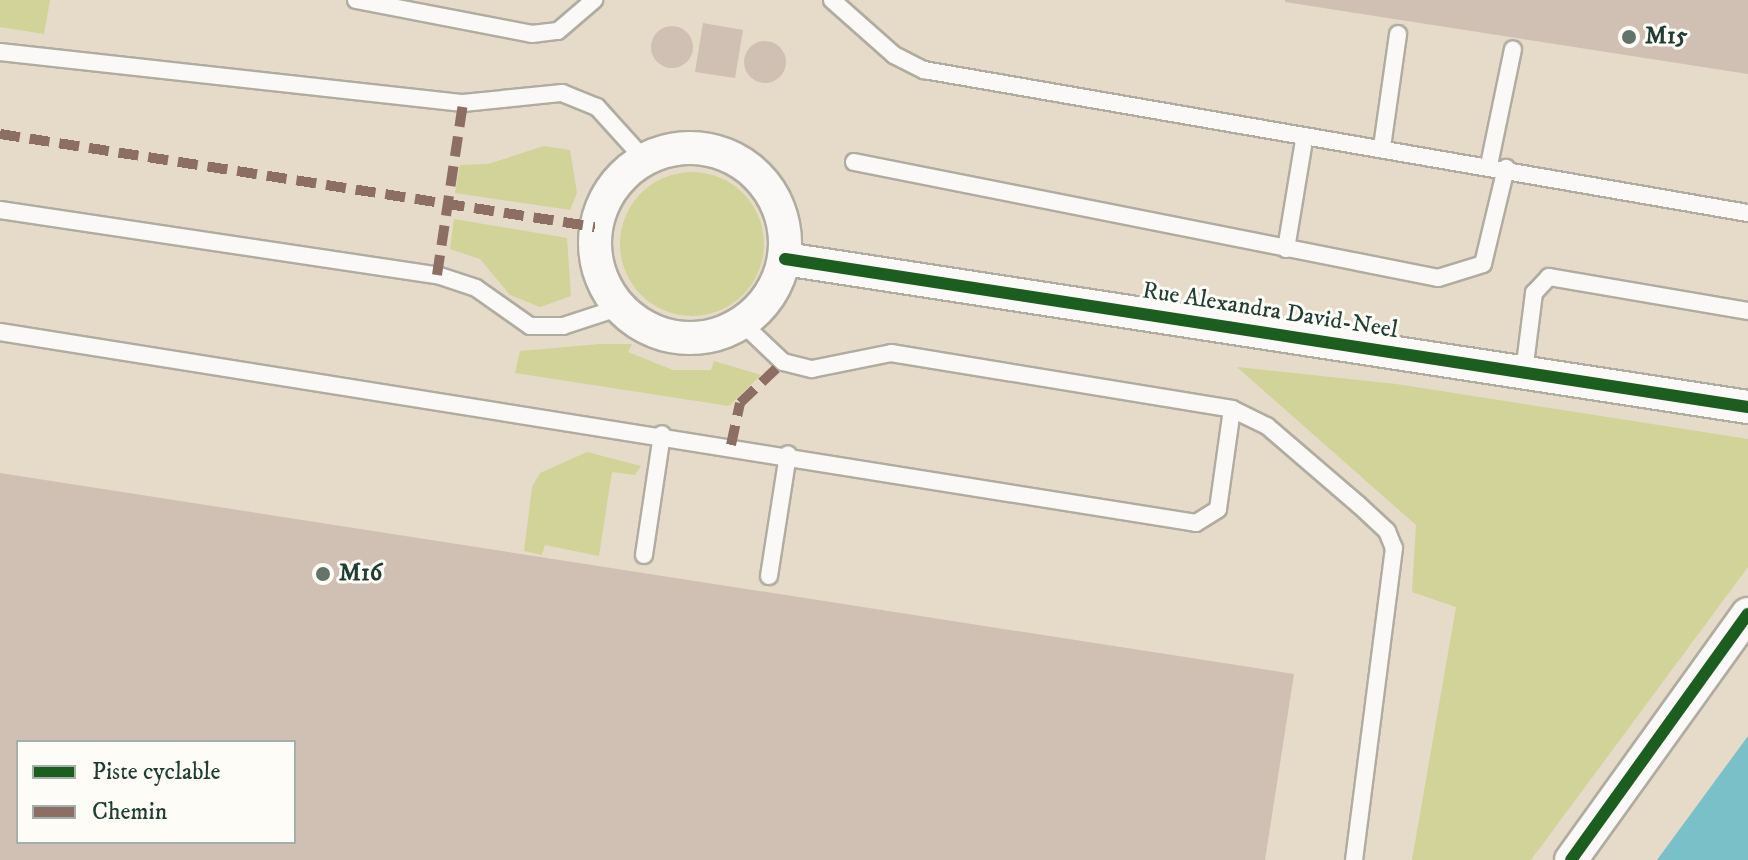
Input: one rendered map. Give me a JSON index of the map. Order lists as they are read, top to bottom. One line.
{"streets":{"street":["Rue Alexandra David-Neel"]},"places":["M15","M16"],"legend":["Piste cyclable","Chemin"]}
